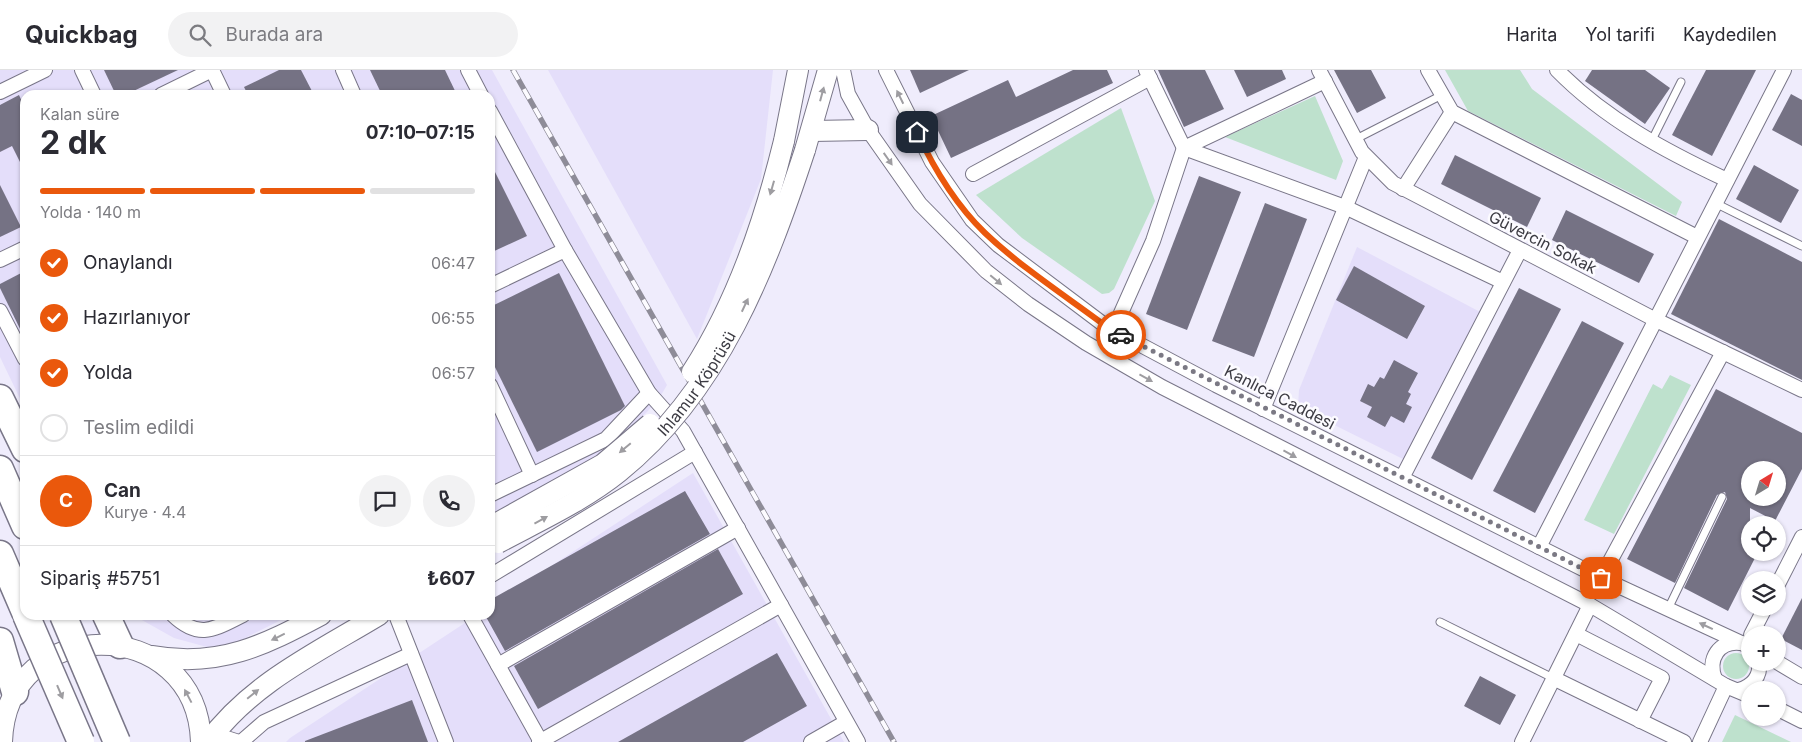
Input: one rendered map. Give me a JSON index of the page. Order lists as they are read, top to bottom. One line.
{"streets":{"street":["Güvercin Sokak","Ihlamur Köprüsü","Kanlıca Caddesi"]},"north":"top right","page":{"header":"Quickbag","search":"Burada ara","nav":["Harita","Yol tarifi","Kaydedilen"],"heading":["2 dk","Kalan süre","07:10–07:15"],"panel":["Can","Kurye · 4.4","Sipariş #5751","₺607"],"bar":"Yolda · 140 m","list":[["Onaylandı","06:47"],["Hazırlanıyor","06:55"],["Yolda","06:57"],"Teslim edildi"],"map_buttons":["+","−"],"round":"C"}}
